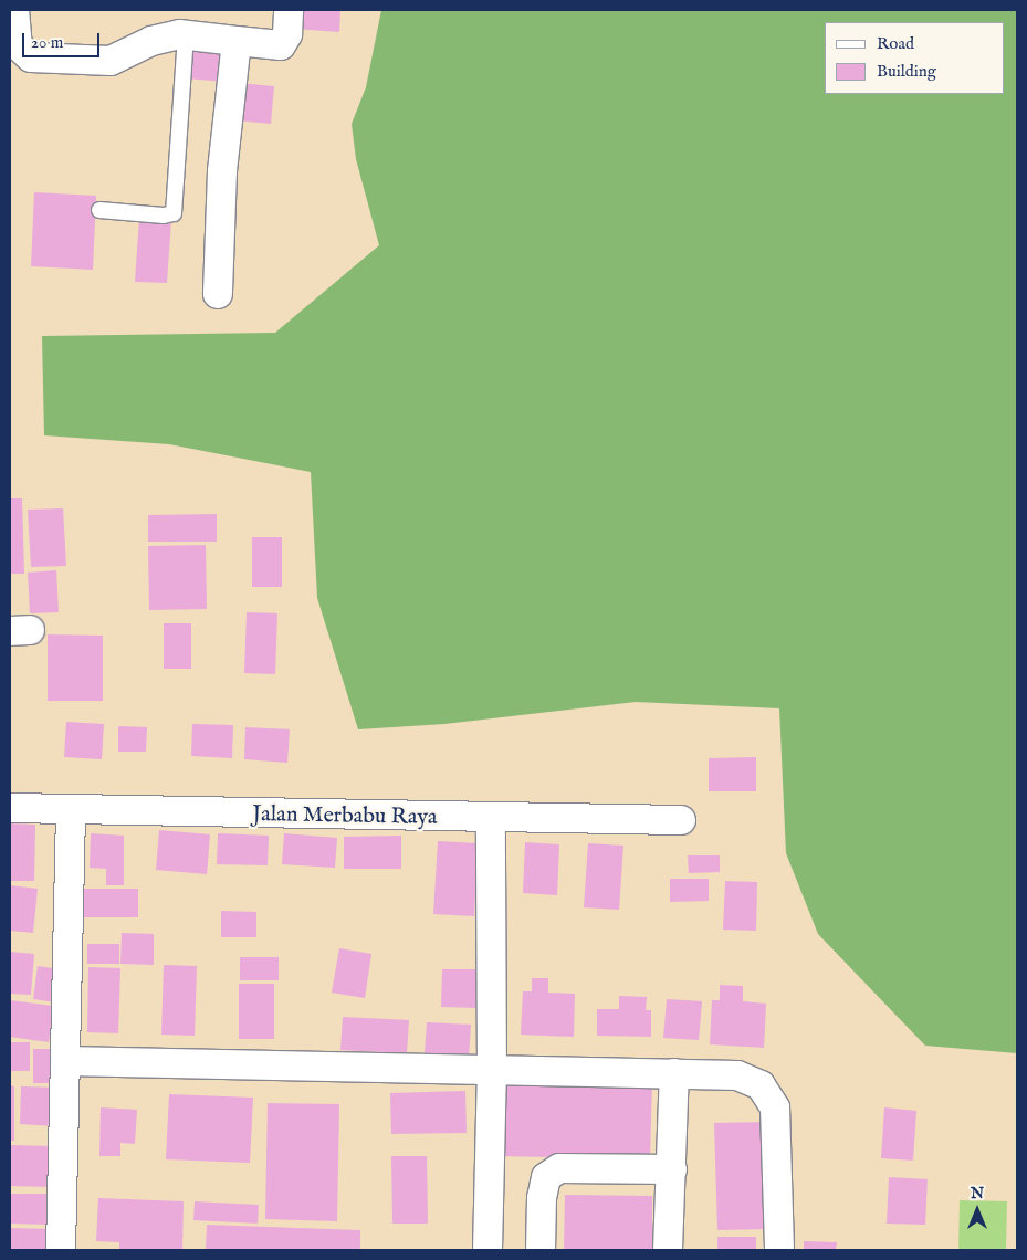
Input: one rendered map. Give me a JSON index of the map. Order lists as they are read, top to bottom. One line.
{"streets":{"street":["Jalan Merbabu Raya"]},"legend":["Road","Building"],"scale_bar":"20 m","north":"top"}
